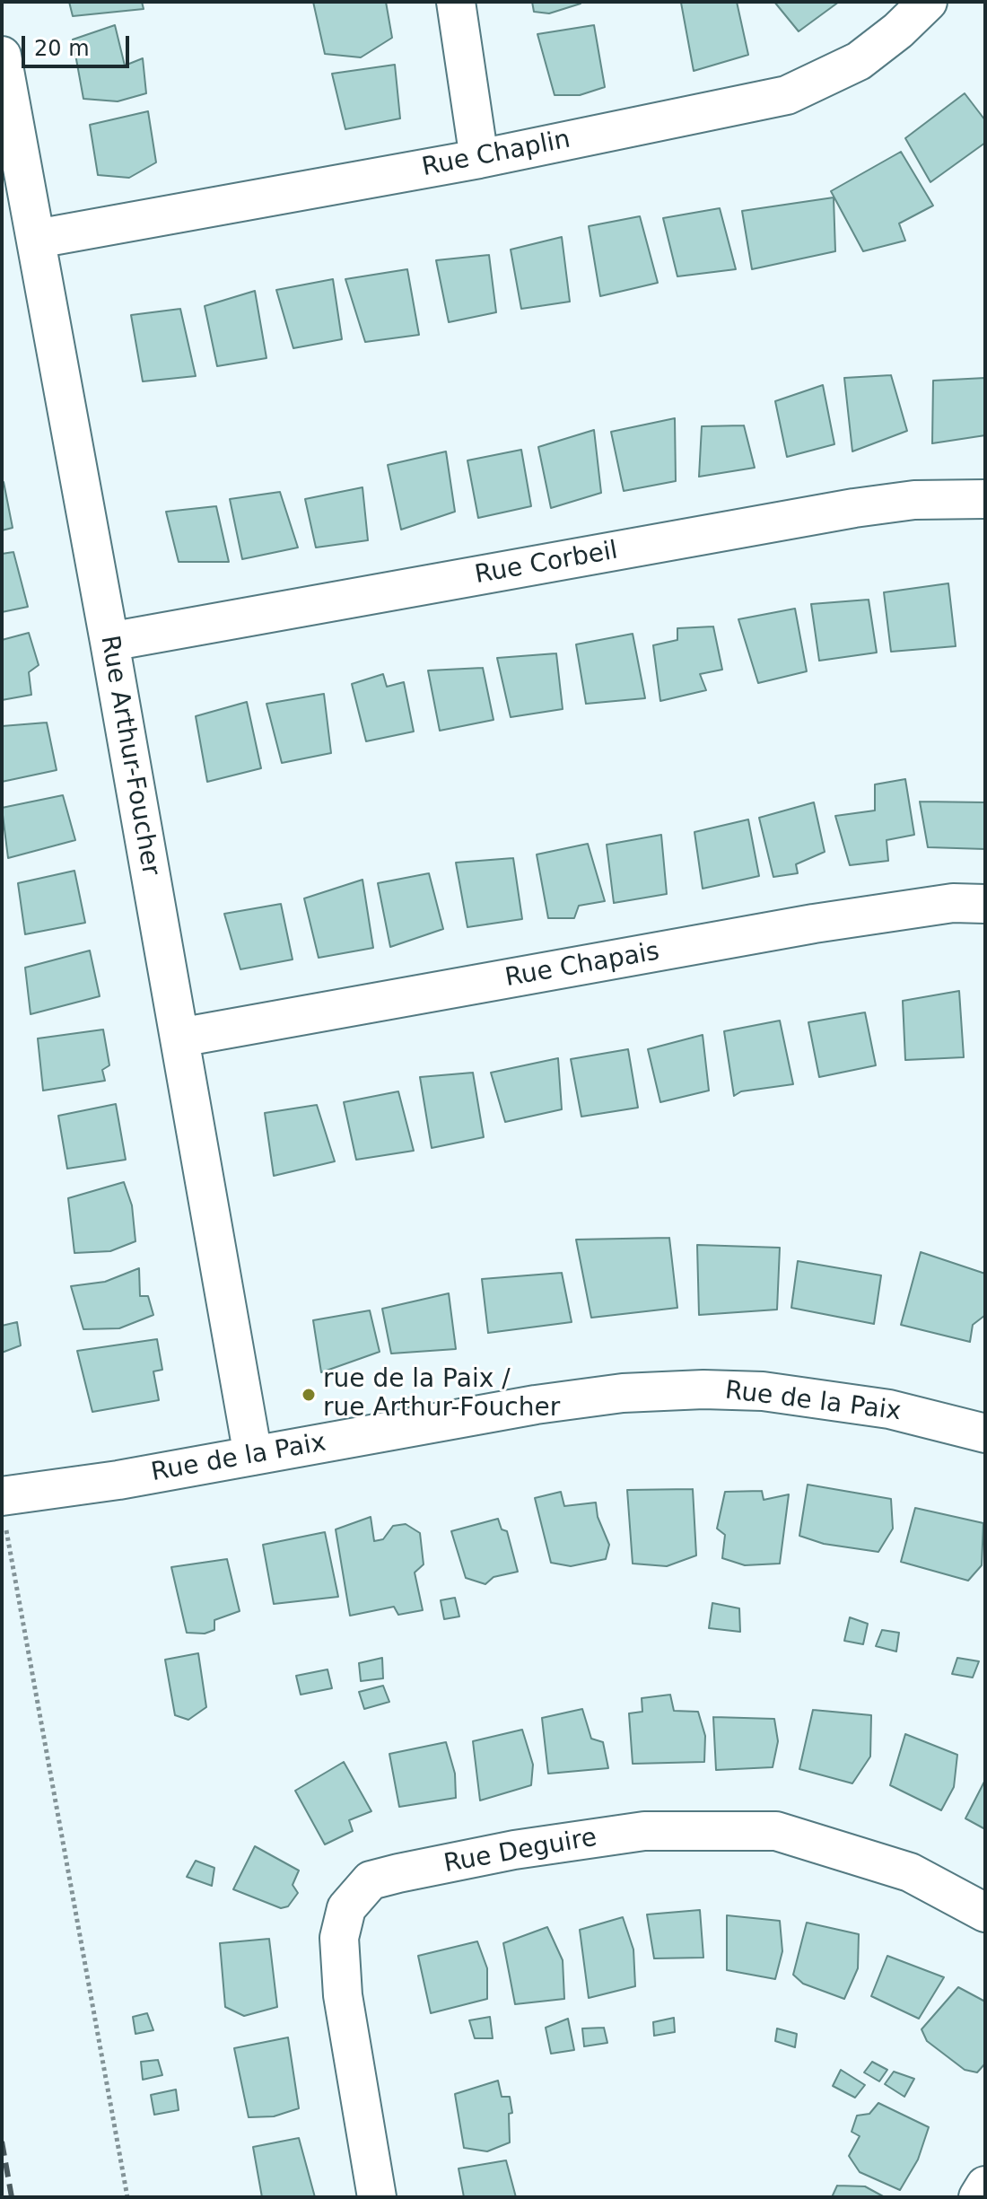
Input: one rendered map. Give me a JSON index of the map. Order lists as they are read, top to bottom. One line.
{"streets":{"street":["Rue Chaplin","Rue Corbeil","Rue Arthur-Foucher","Rue Chapais","Rue de la Paix","Rue Deguire"]},"crossings":[["Rue Chaplin","Rue Arthur-Foucher"],["Rue Corbeil","Rue Arthur-Foucher"],["Rue Arthur-Foucher","Rue Chapais"],["Rue Arthur-Foucher","Rue de la Paix"]],"places":["rue de la Paix / rue Arthur-Foucher"],"scale_bar":"20 m"}
